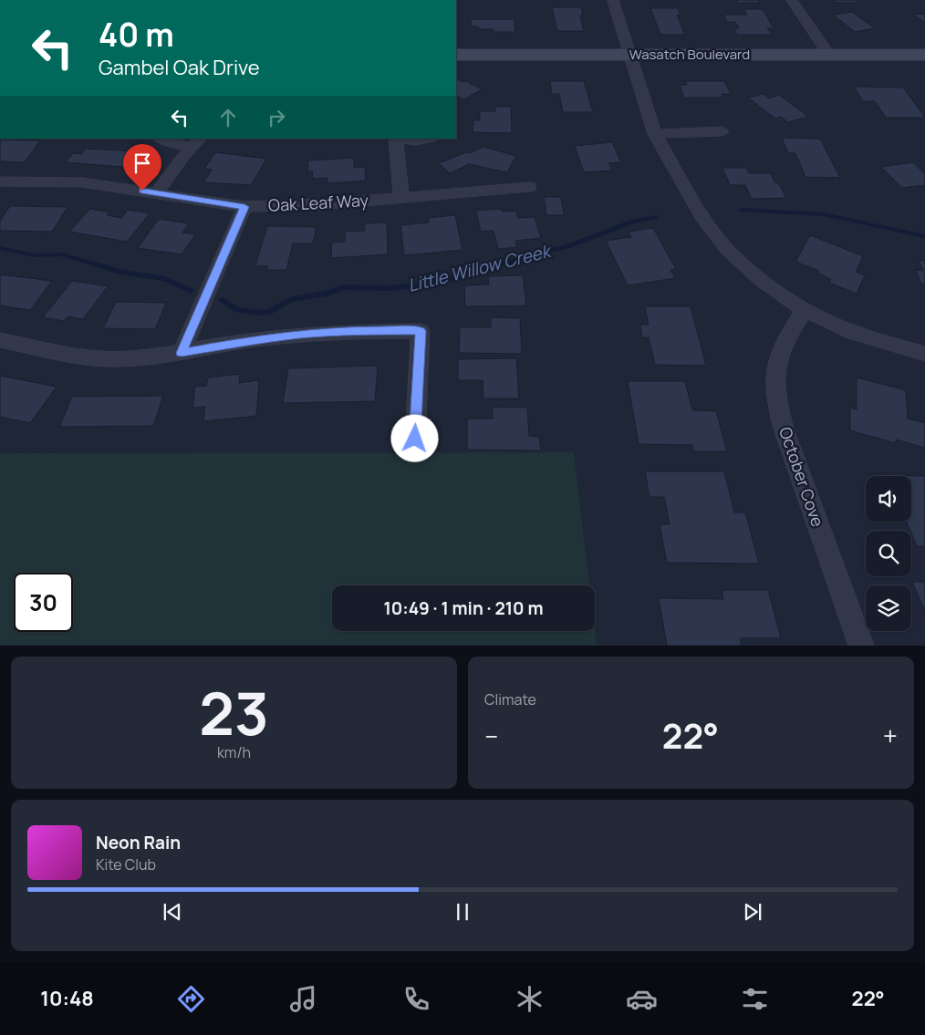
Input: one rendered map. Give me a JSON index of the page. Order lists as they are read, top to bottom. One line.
{"streets":{"main road":["Wasatch Boulevard"],"street":["Oak Leaf Way","October Cove"]},"water":["Little Willow Creek"],"page":{"turn":["40 m","Gambel Oak Drive"],"limit":"30","trip":"10:49 · 1 min · 210 m","tile":[["23","km/h"],"Climate"],"heat":["−","22°","+"],"song":["Neon Rain","Kite Club"],"tabs":["10:48","22°"]}}
